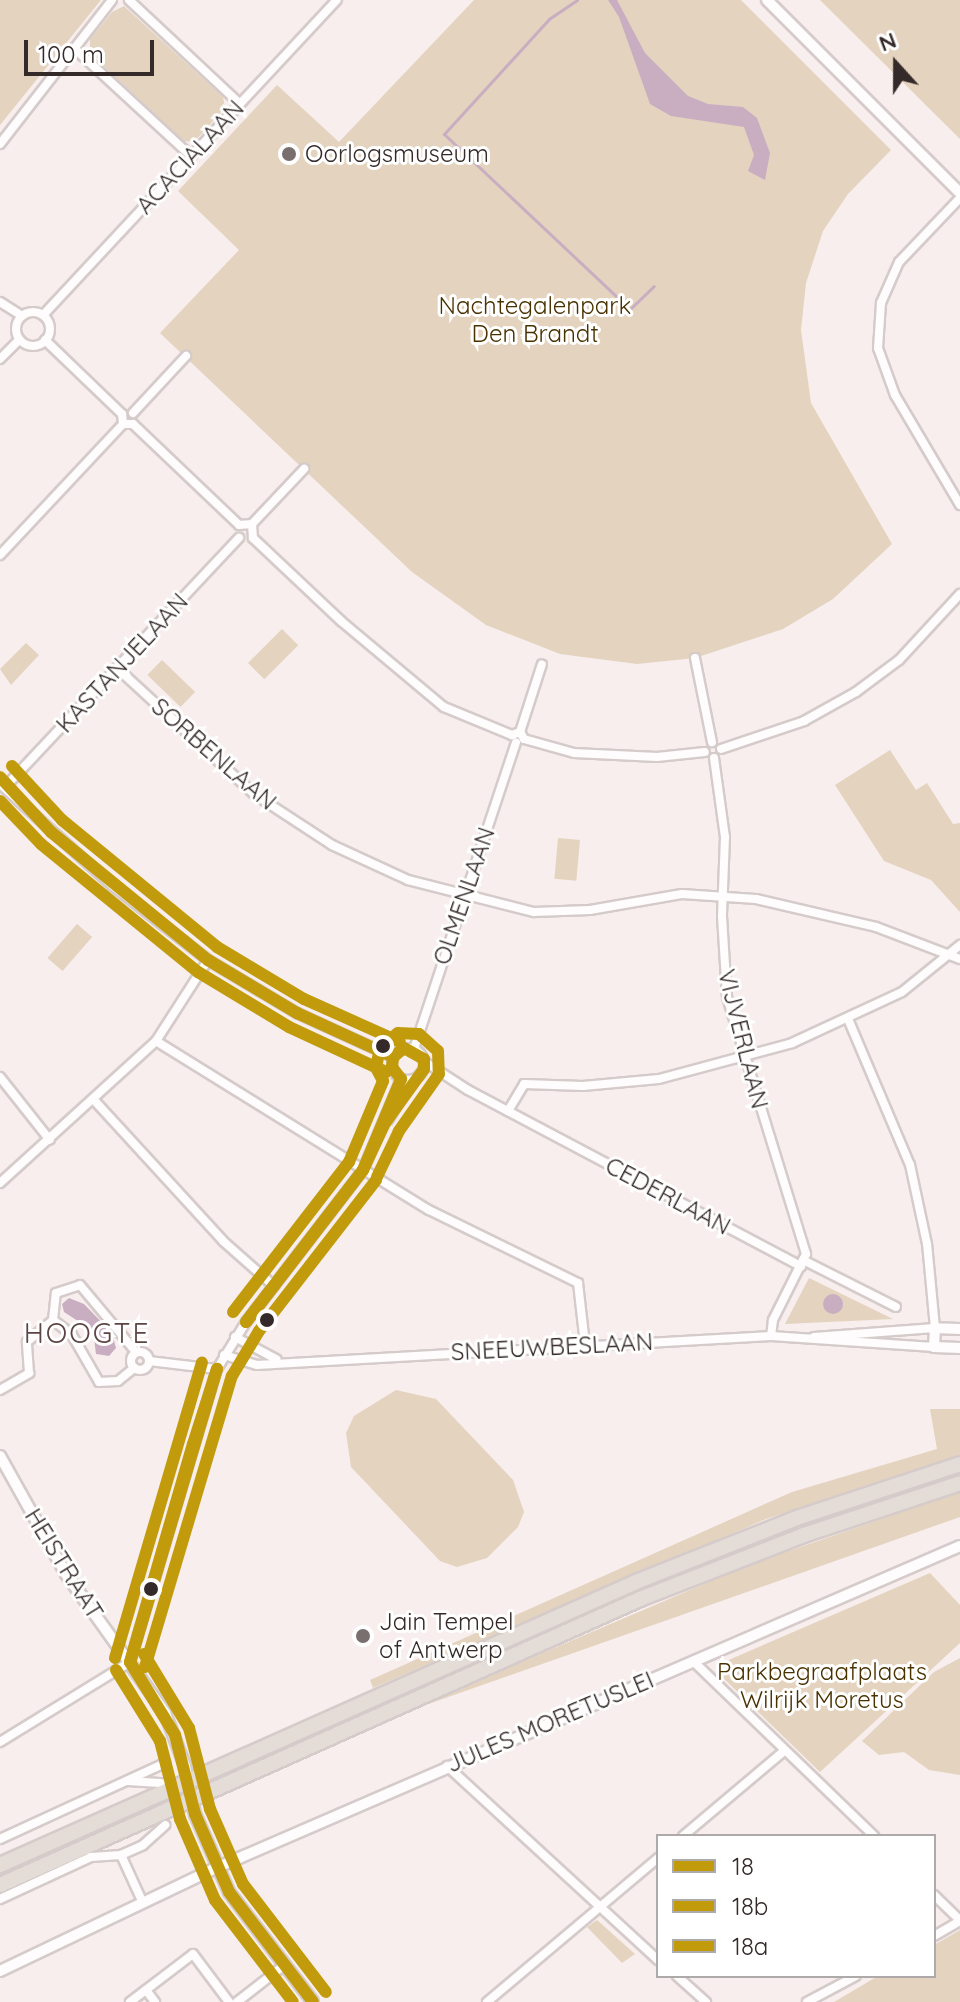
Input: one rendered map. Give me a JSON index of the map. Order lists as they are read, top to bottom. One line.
{"streets":{"street":["ACACIALAAN","KASTANJELAAN","SORBENLAAN","OLMENLAAN","VIJVERLAAN","CEDERLAAN","SNEEUWBESLAAN","HEISTRAAT","JULES MORETUSLEI"]},"crossings":[["KASTANJELAAN","SORBENLAAN"],["SORBENLAAN","OLMENLAAN"],["SORBENLAAN","VIJVERLAAN"],["OLMENLAAN","CEDERLAAN"],["VIJVERLAAN","CEDERLAAN"],["HEISTRAAT","JULES MORETUSLEI"]],"districts":["HOOGTE"],"parks":["Nachtegalenpark Den Brandt","Parkbegraafplaats Wilrijk Moretus"],"places":["Oorlogsmuseum","Jain Tempel of Antwerp"],"lines":["transit line 18a","transit line 18","transit line 18b"],"legend":["18","18b","18a"],"scale_bar":"100 m","north":"top"}
